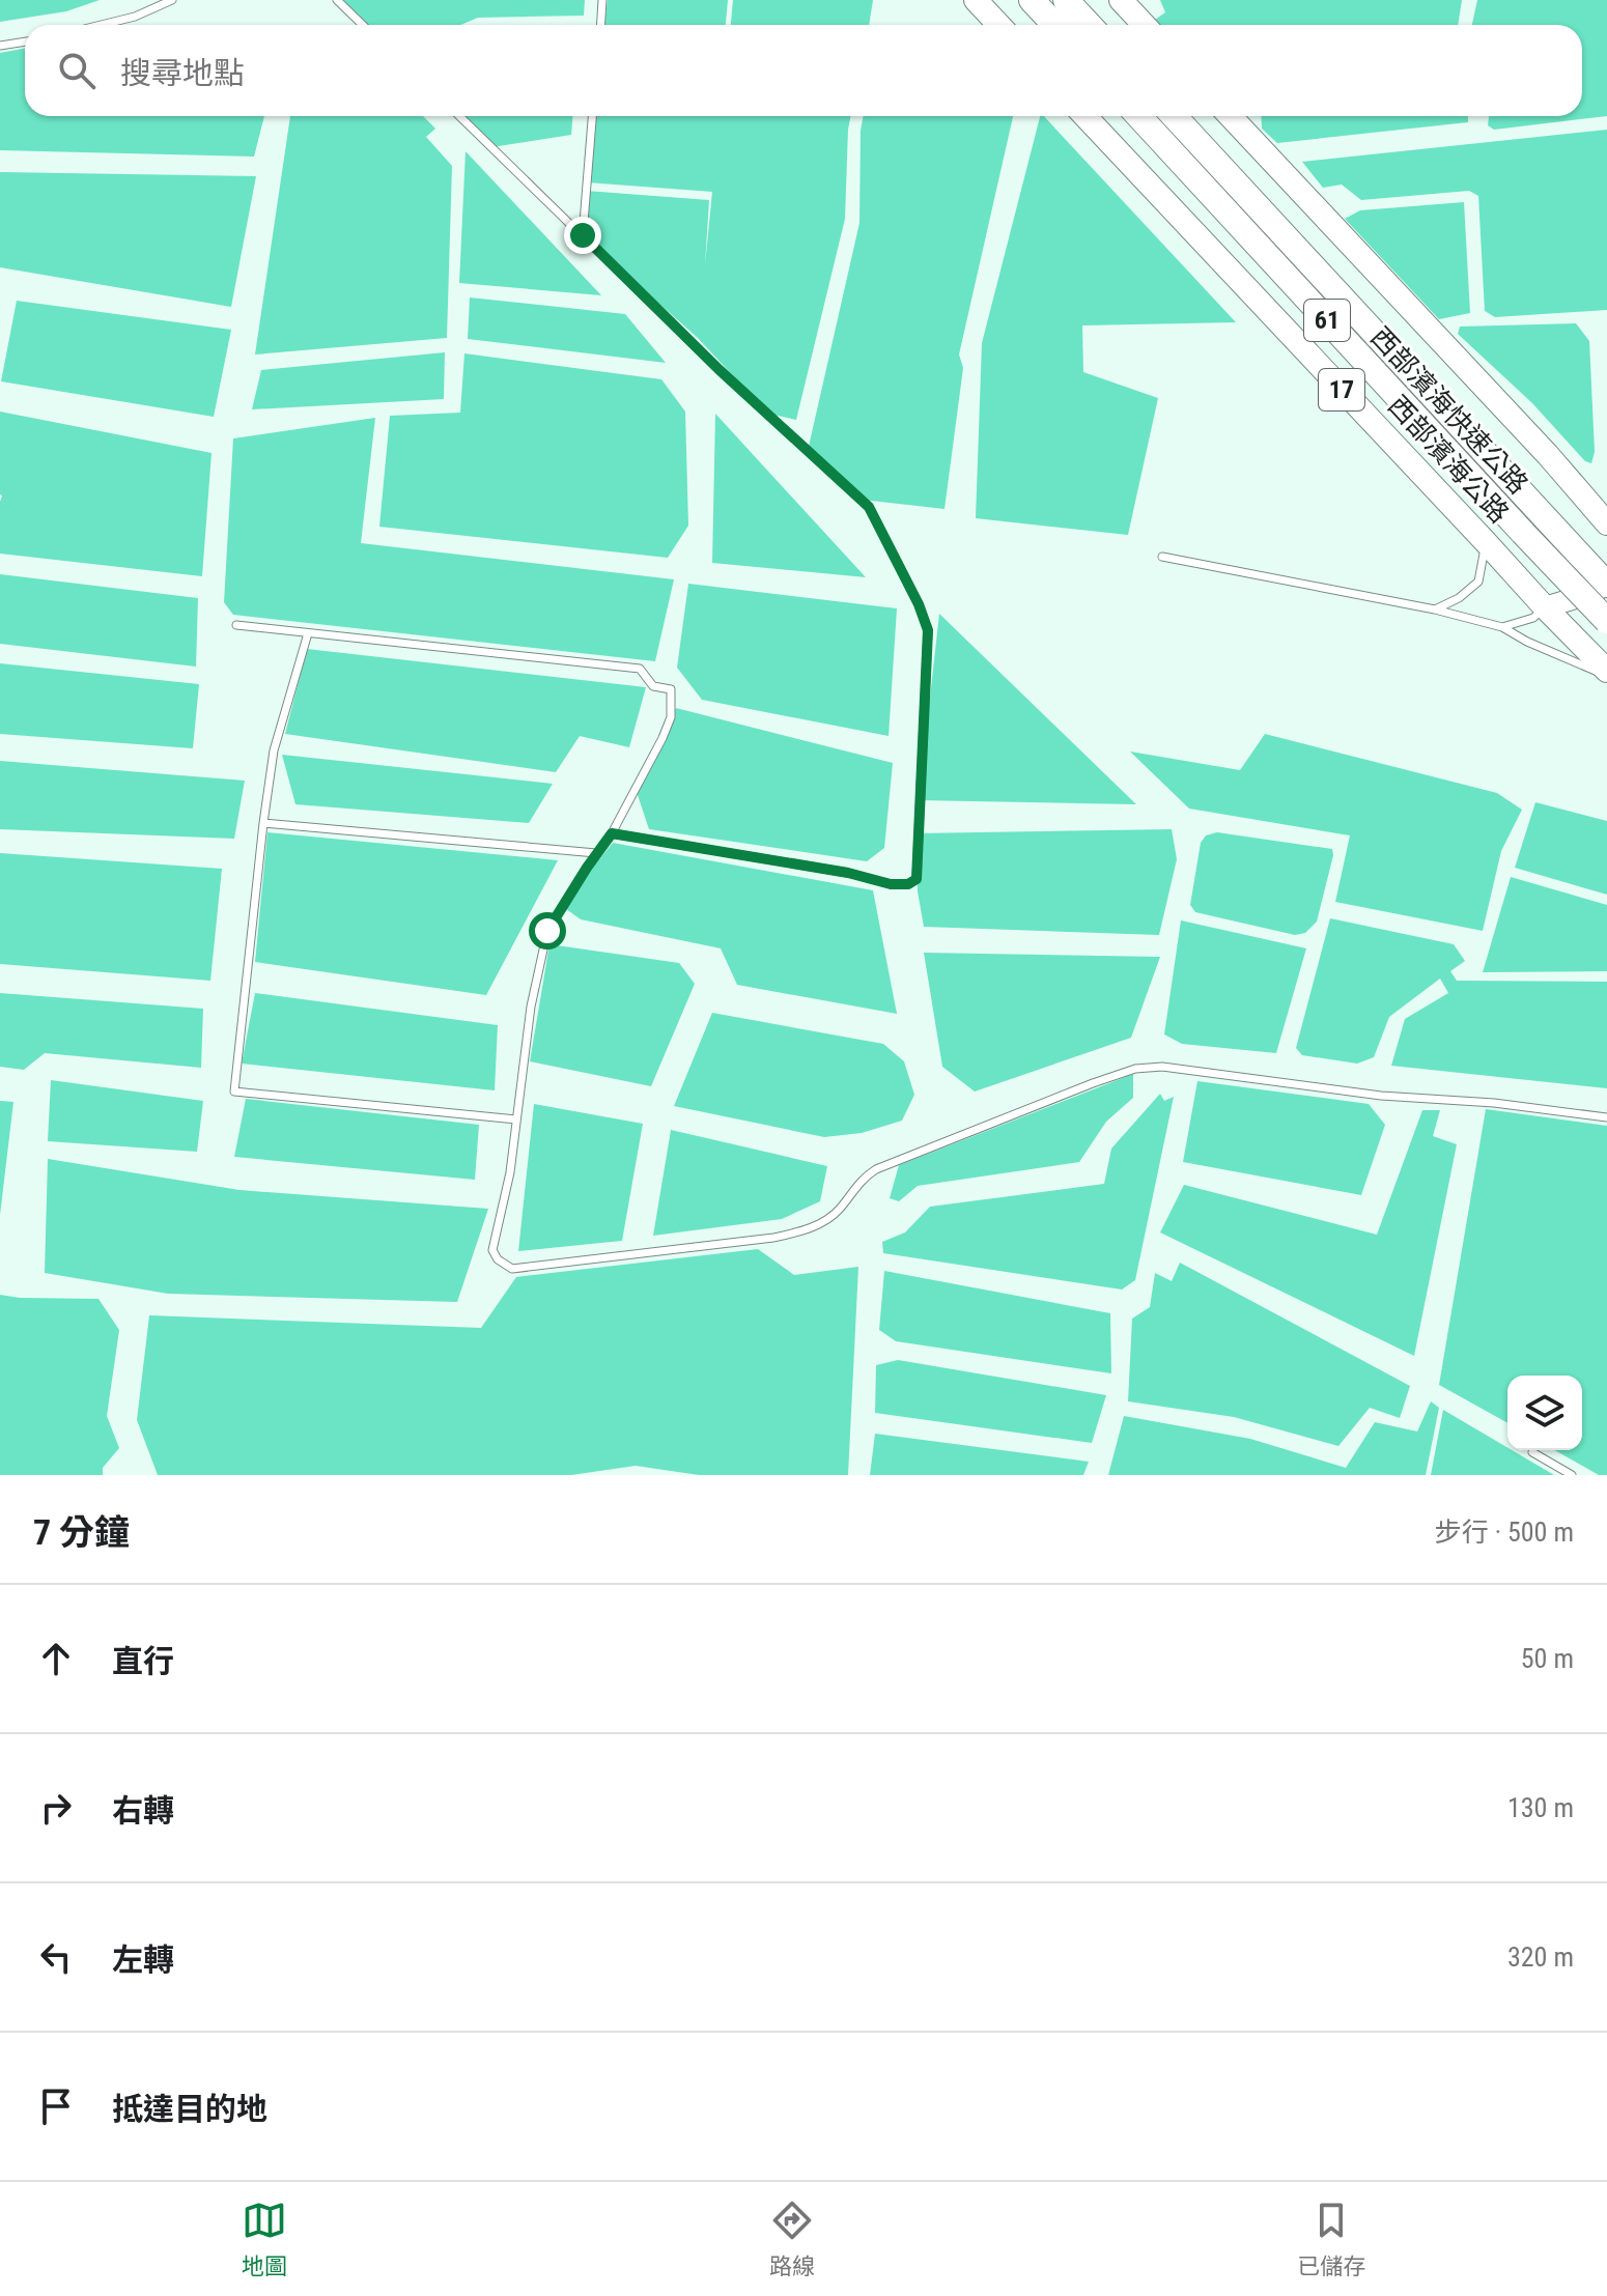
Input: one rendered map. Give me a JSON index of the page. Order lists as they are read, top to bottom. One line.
{"streets":{"highway":["61","西部濱海快速公路"],"main road":["17","西部濱海公路"]},"page":{"search":"搜尋地點","heading":["7 分鐘","步行 · 500 m"],"list":[["直行","50 m"],["右轉","130 m"],["左轉","320 m"],"抵達目的地"],"nav":["地圖","路線","已儲存"]}}
